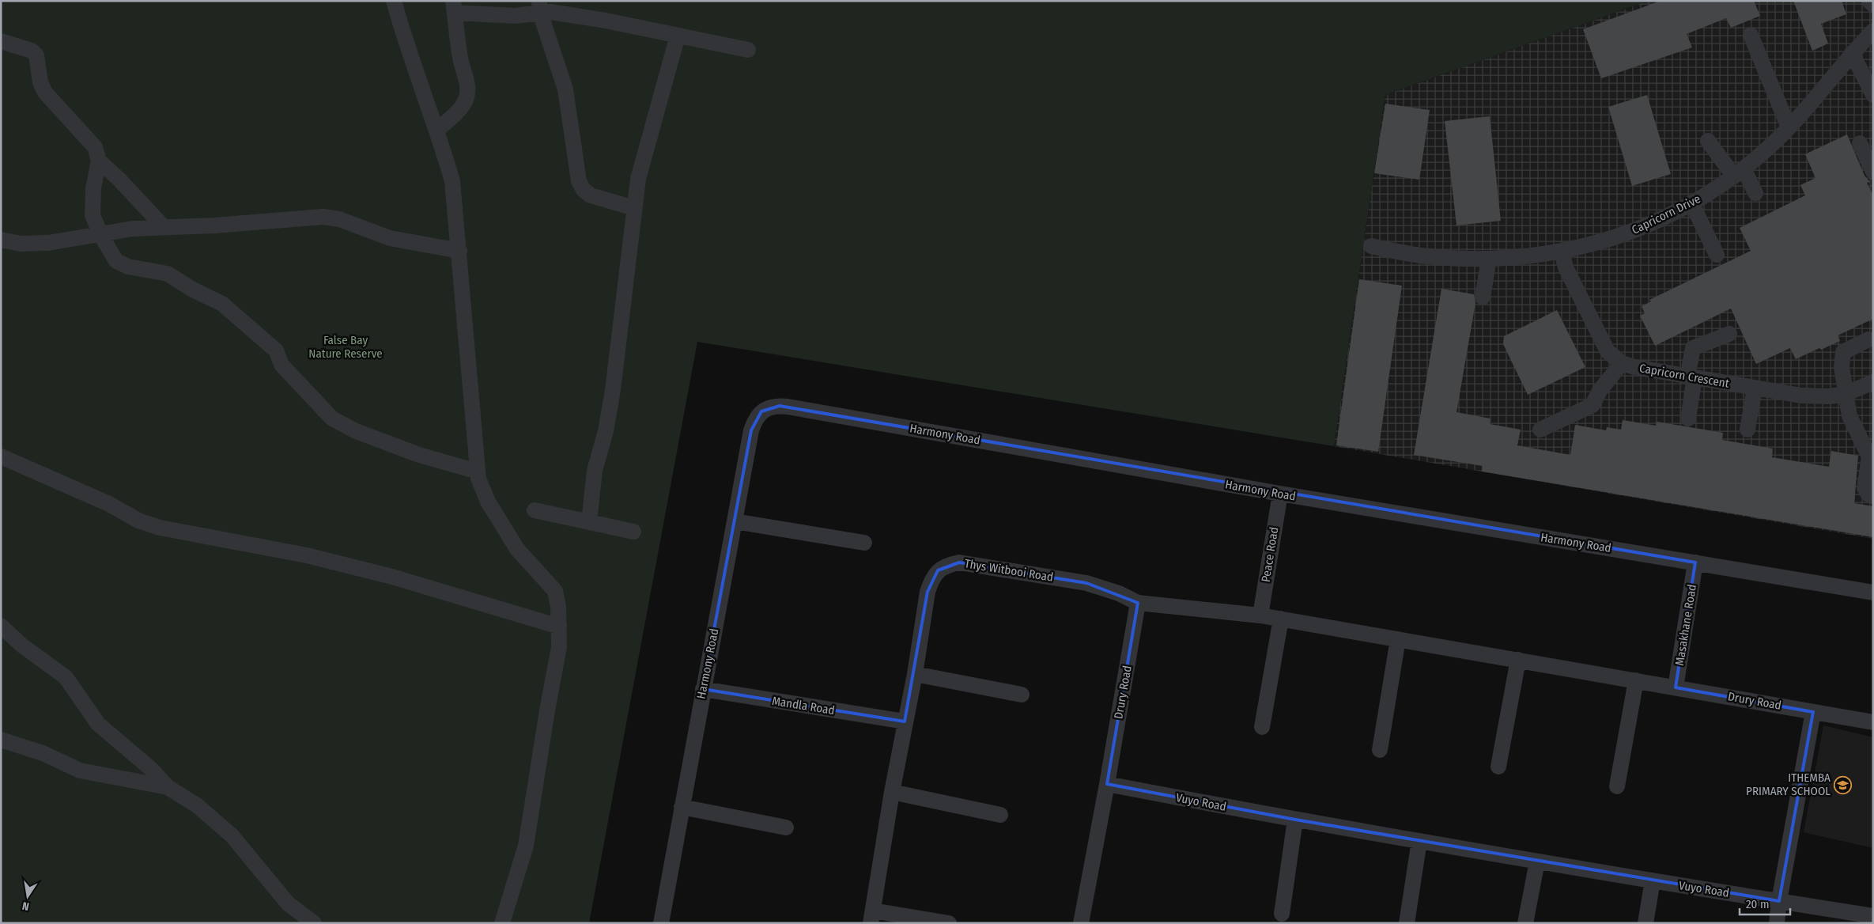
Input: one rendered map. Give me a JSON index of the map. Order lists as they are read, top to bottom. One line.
{"streets":{"street":["Capricorn Drive","Capricorn Crescent","Harmony Road","Peace Road","Thys Witbooi Road","Masakhane Road","Drury Road","Mandla Road","Vuyo Road"]},"crossings":[["Capricorn Drive","Capricorn Crescent"],["Harmony Road","Peace Road"],["Harmony Road","Masakhane Road"],["Harmony Road","Mandla Road"],["Peace Road","Drury Road"],["Thys Witbooi Road","Drury Road"],["Thys Witbooi Road","Mandla Road"],["Masakhane Road","Drury Road"],["Drury Road","Vuyo Road"]],"parks":["False Bay Nature Reserve"],"places":{"school or university":["ITHEMBA PRIMARY SCHOOL"]},"scale_bar":"20 m","north":"bottom"}
